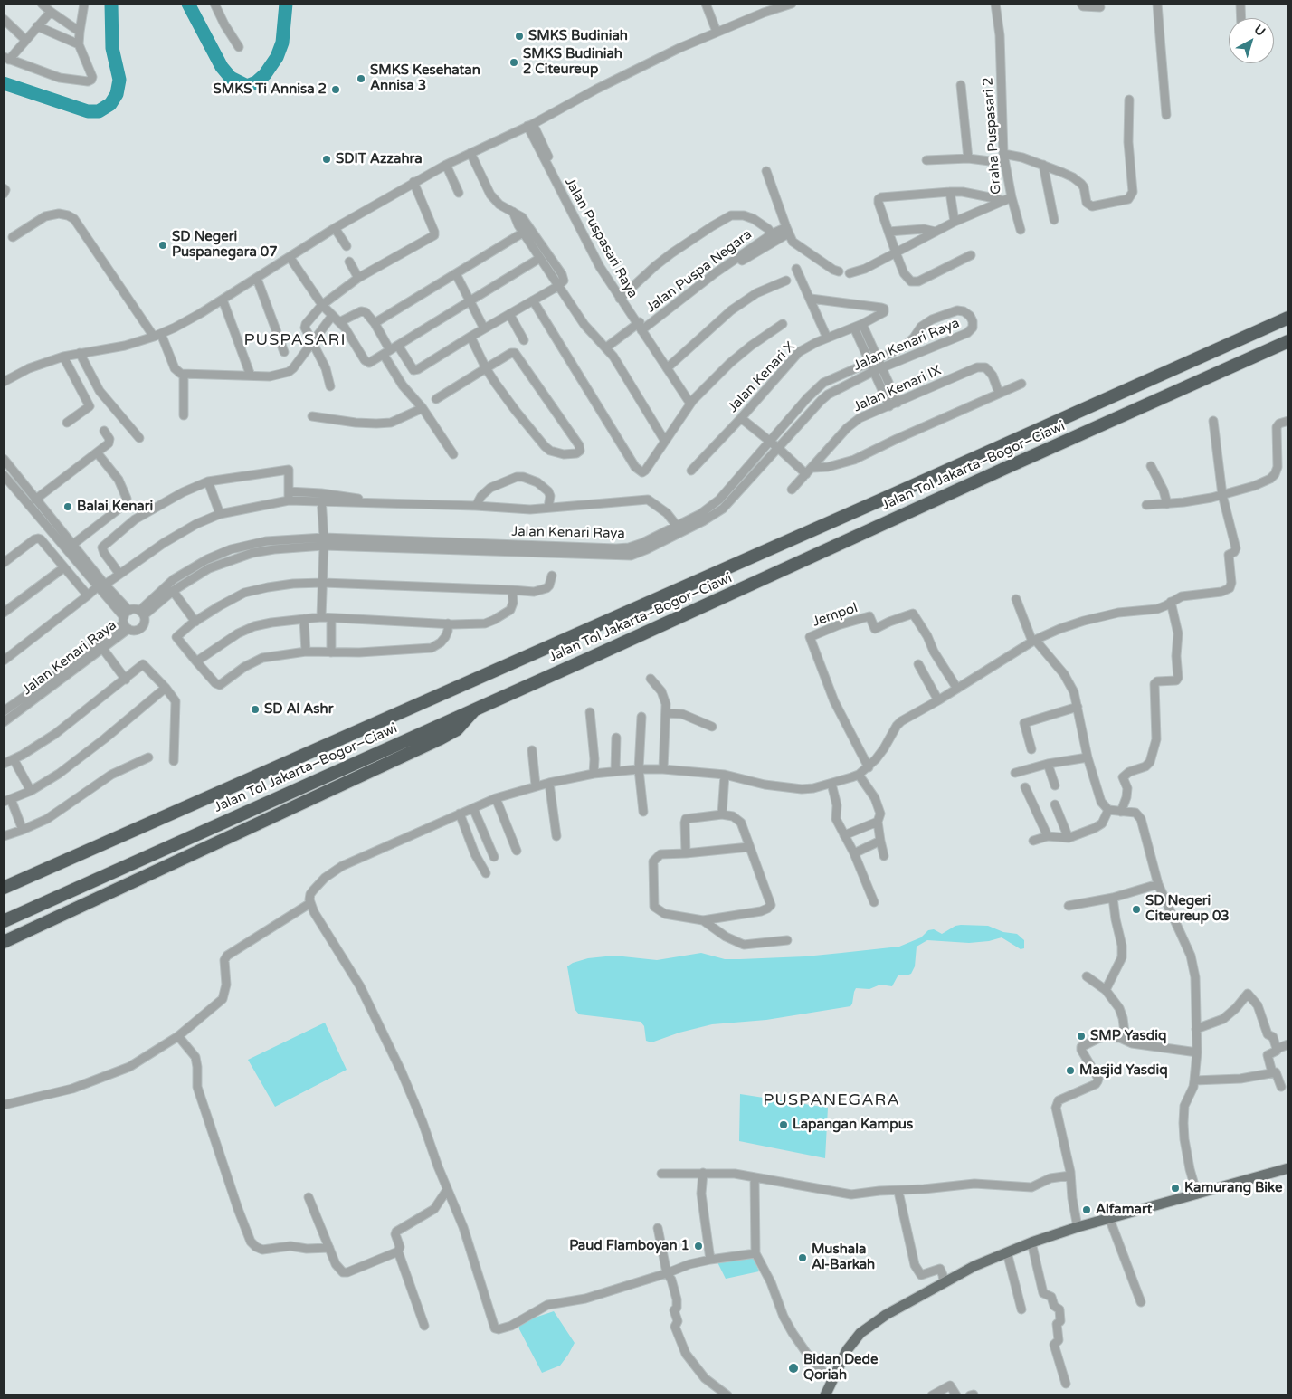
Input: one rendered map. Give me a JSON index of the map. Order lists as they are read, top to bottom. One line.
{"streets":{"highway":["Jalan Tol Jakarta–Bogor–Ciawi"],"street":["Graha Puspasari 2","Jalan Puspasari Raya","Jalan Puspa Negara","Jalan Kenari Raya","Jalan Kenari X","Jalan Kenari IX","Jempol"]},"crossings":[["Jalan Puspasari Raya","Jalan Puspa Negara"]],"districts":["PUSPASARI","PUSPANEGARA"],"places":["SMKS Budiniah","SMKS Budiniah 2 Citeureup","SMKS Kesehatan Annisa 3","SMKS Ti Annisa 2","SDIT Azzahra","SD Negeri Puspanegara 07","Balai Kenari","SD Al Ashr","SD Negeri Citeureup 03","SMP Yasdiq","Masjid Yasdiq","Lapangan Kampus","Kamurang Bike","Alfamart","Paud Flamboyan 1","Mushala Al-Barkah","Bidan Dede Qoriah"],"north":"top right"}
